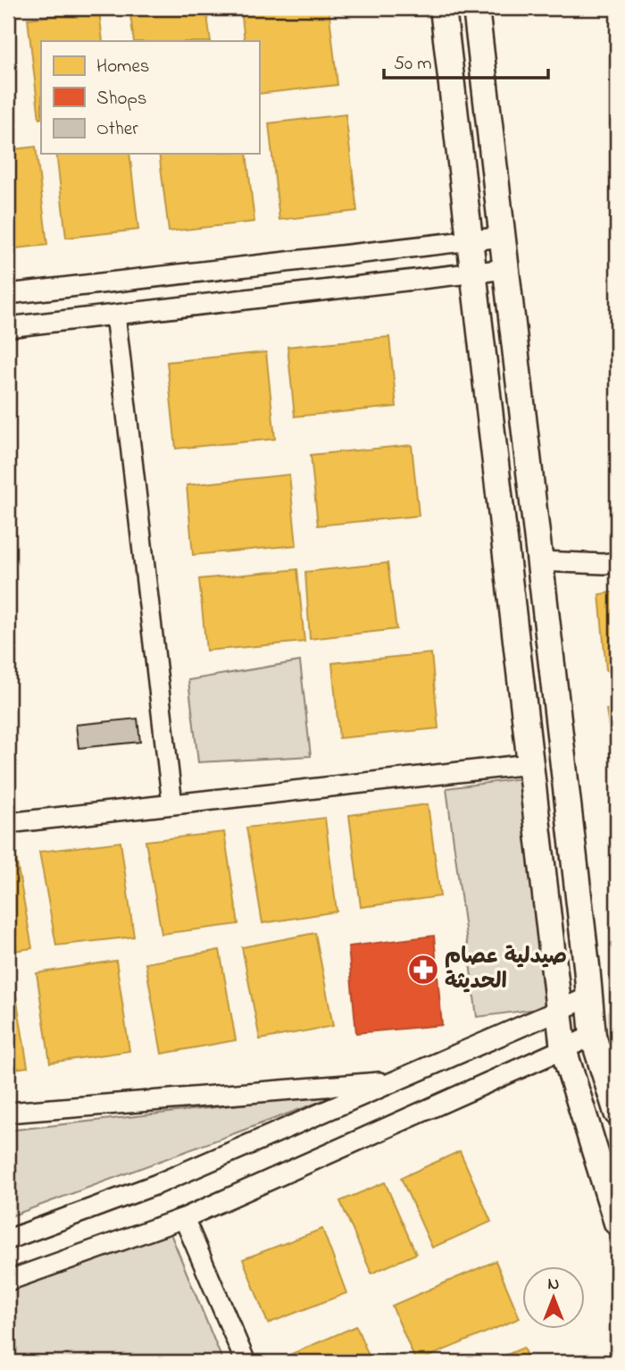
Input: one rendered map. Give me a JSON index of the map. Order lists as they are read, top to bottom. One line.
{"places":{"pharmacy":["صيدلية عصام الحديثة"]},"legend":["Homes","Shops","Other"],"scale_bar":"50 m","north":"top"}
